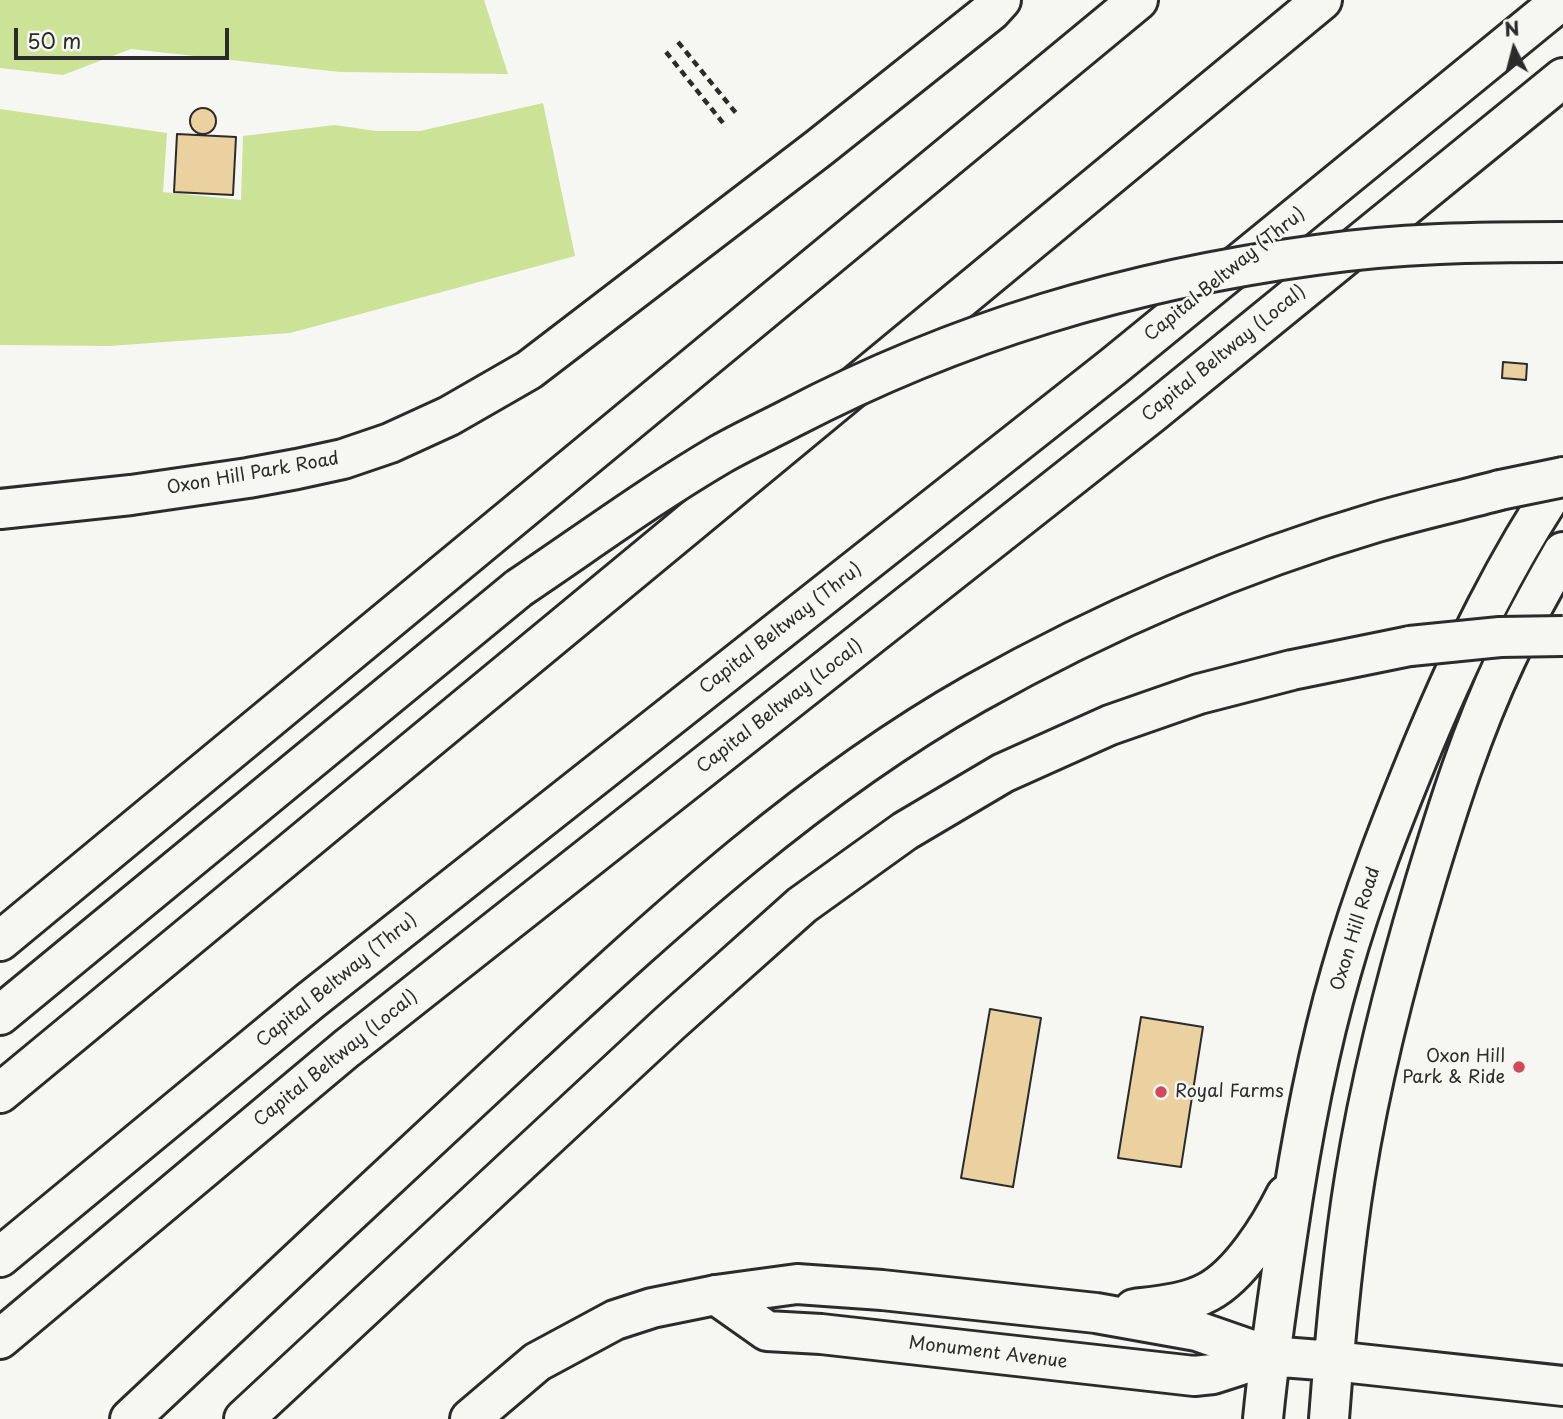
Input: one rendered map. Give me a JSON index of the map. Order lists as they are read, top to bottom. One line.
{"streets":{"main road":["Capital Beltway (Thru)","Capital Beltway (Local)","Oxon Hill Park Road","Oxon Hill Road","Monument Avenue"]},"crossings":[["Oxon Hill Road","Monument Avenue"]],"places":["Oxon Hill Park & Ride","Royal Farms"],"scale_bar":"50 m","north":"top"}
